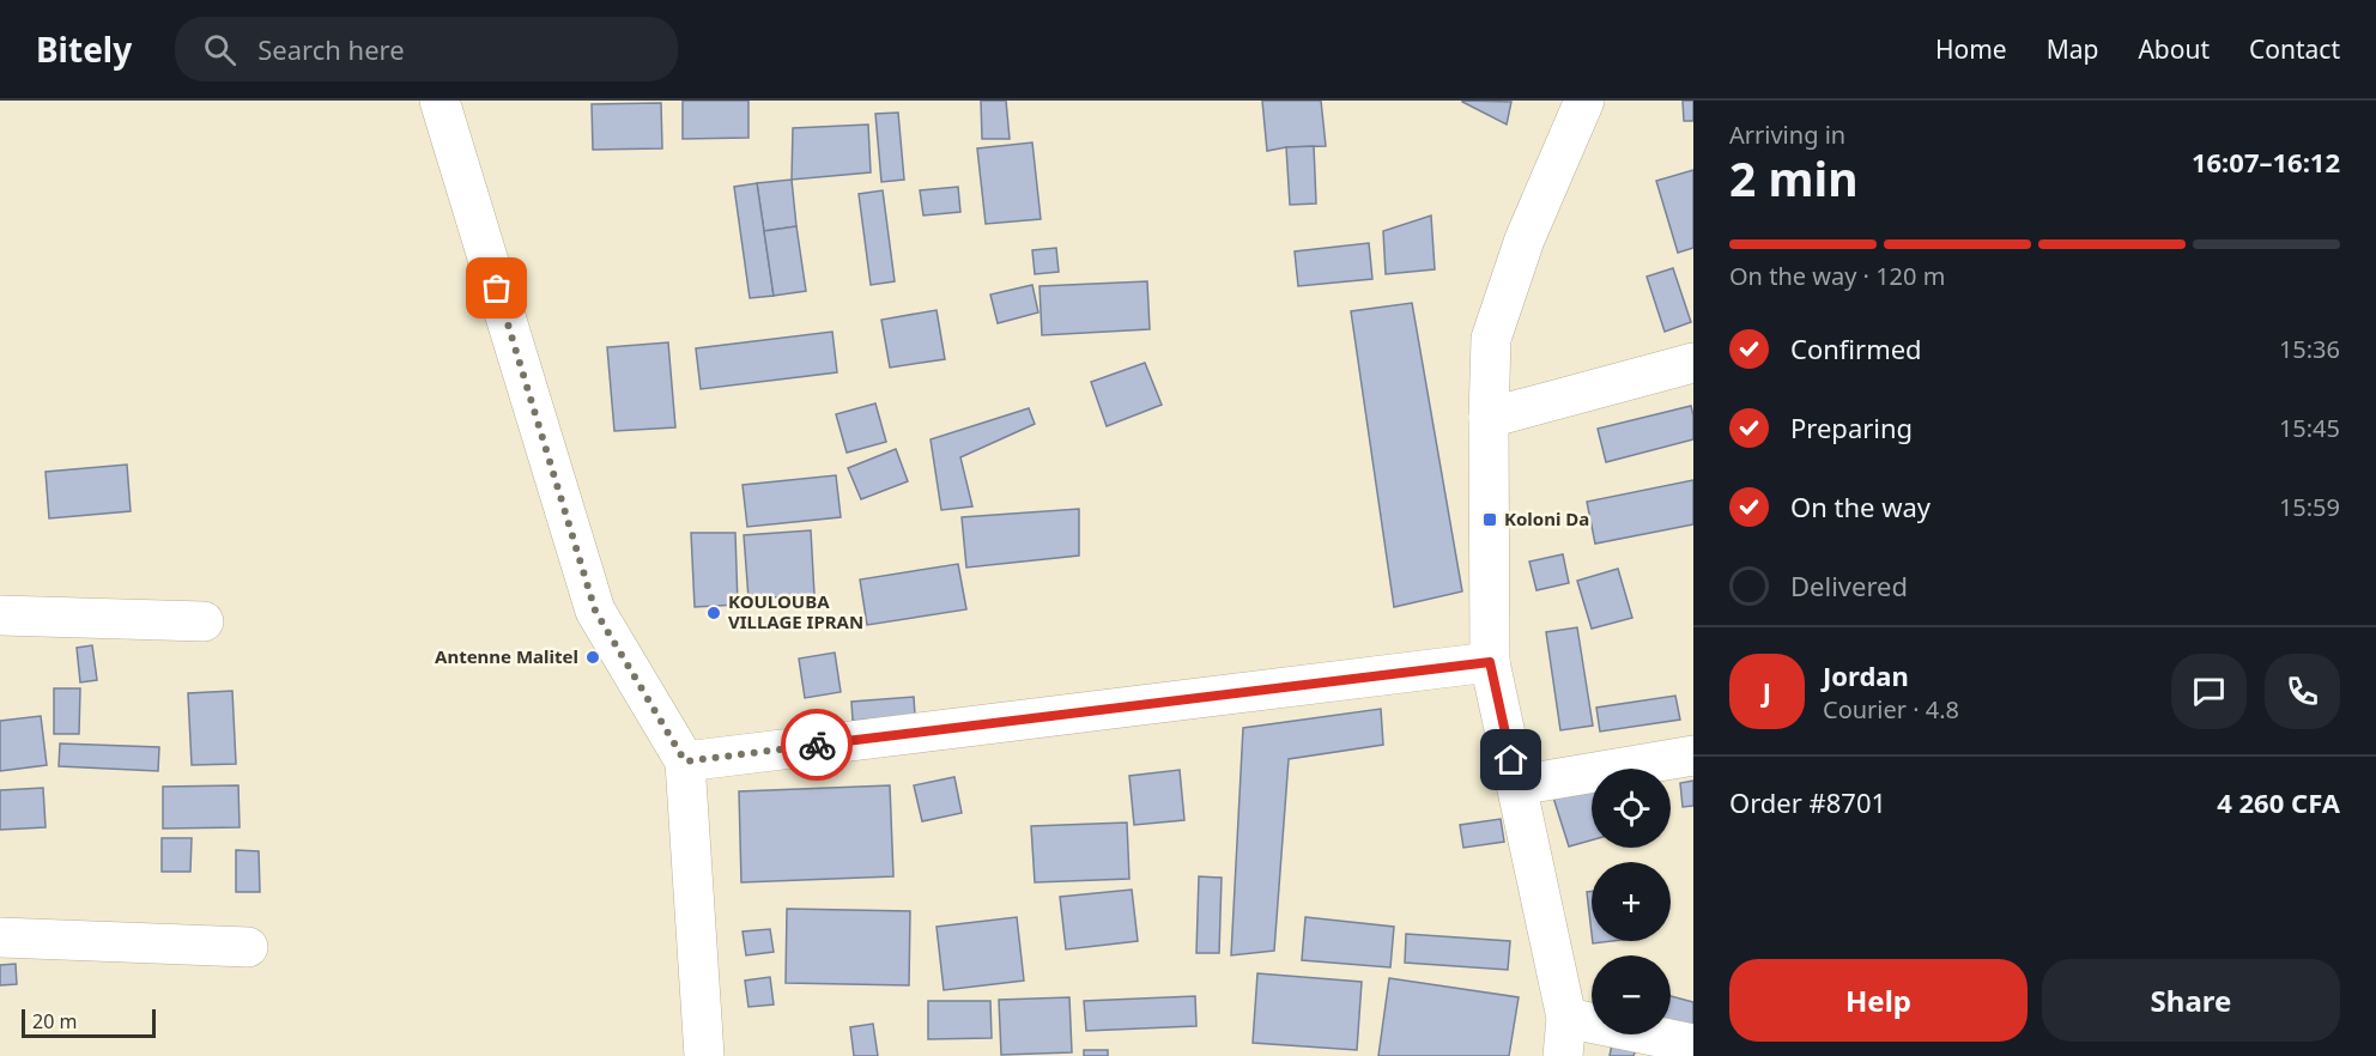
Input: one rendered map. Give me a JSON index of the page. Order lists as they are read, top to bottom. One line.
{"places":{"transit":["Koloni Da"],"other":["KOULOUBA VILLAGE IPRAN","Antenne Malitel"]},"scale_bar":"20 m","page":{"header":"Bitely","search":"Search here","nav":["Home","Map","About","Contact"],"heading":["2 min","Arriving in","16:07–16:12"],"panel":["Jordan","Courier · 4.8","Order #8701","4 260 CFA"],"bar":"On the way · 120 m","list":[["Confirmed","15:36"],["Preparing","15:45"],["On the way","15:59"],"Delivered"],"round":"J","map_buttons":["+","−"],"buttons":["Help","Share"],"scale":"20 m"}}
